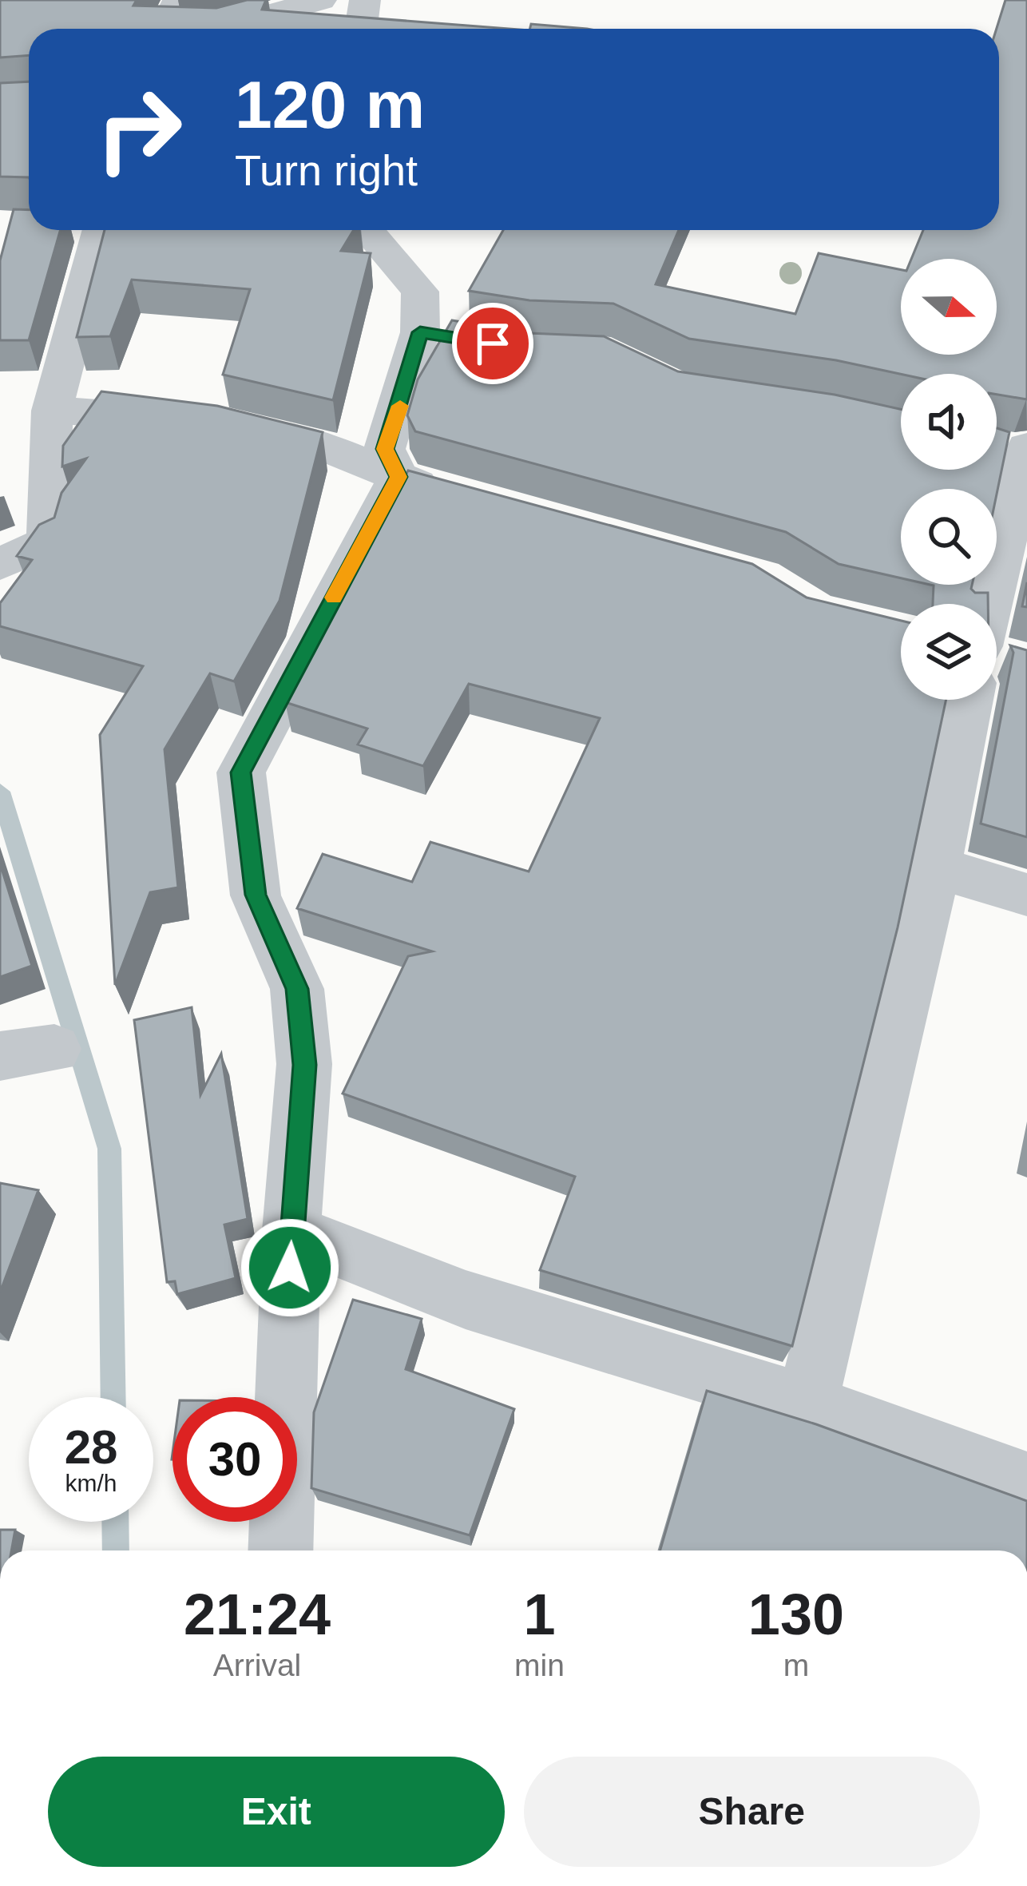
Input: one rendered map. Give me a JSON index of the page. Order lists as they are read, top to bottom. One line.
{"north":"right","page":{"turn":["120 m","Turn right"],"speed":"28 km/h","limit":"30","eta":["21:24","Arrival","1","min","130","m"],"buttons":["Exit","Share"]}}
